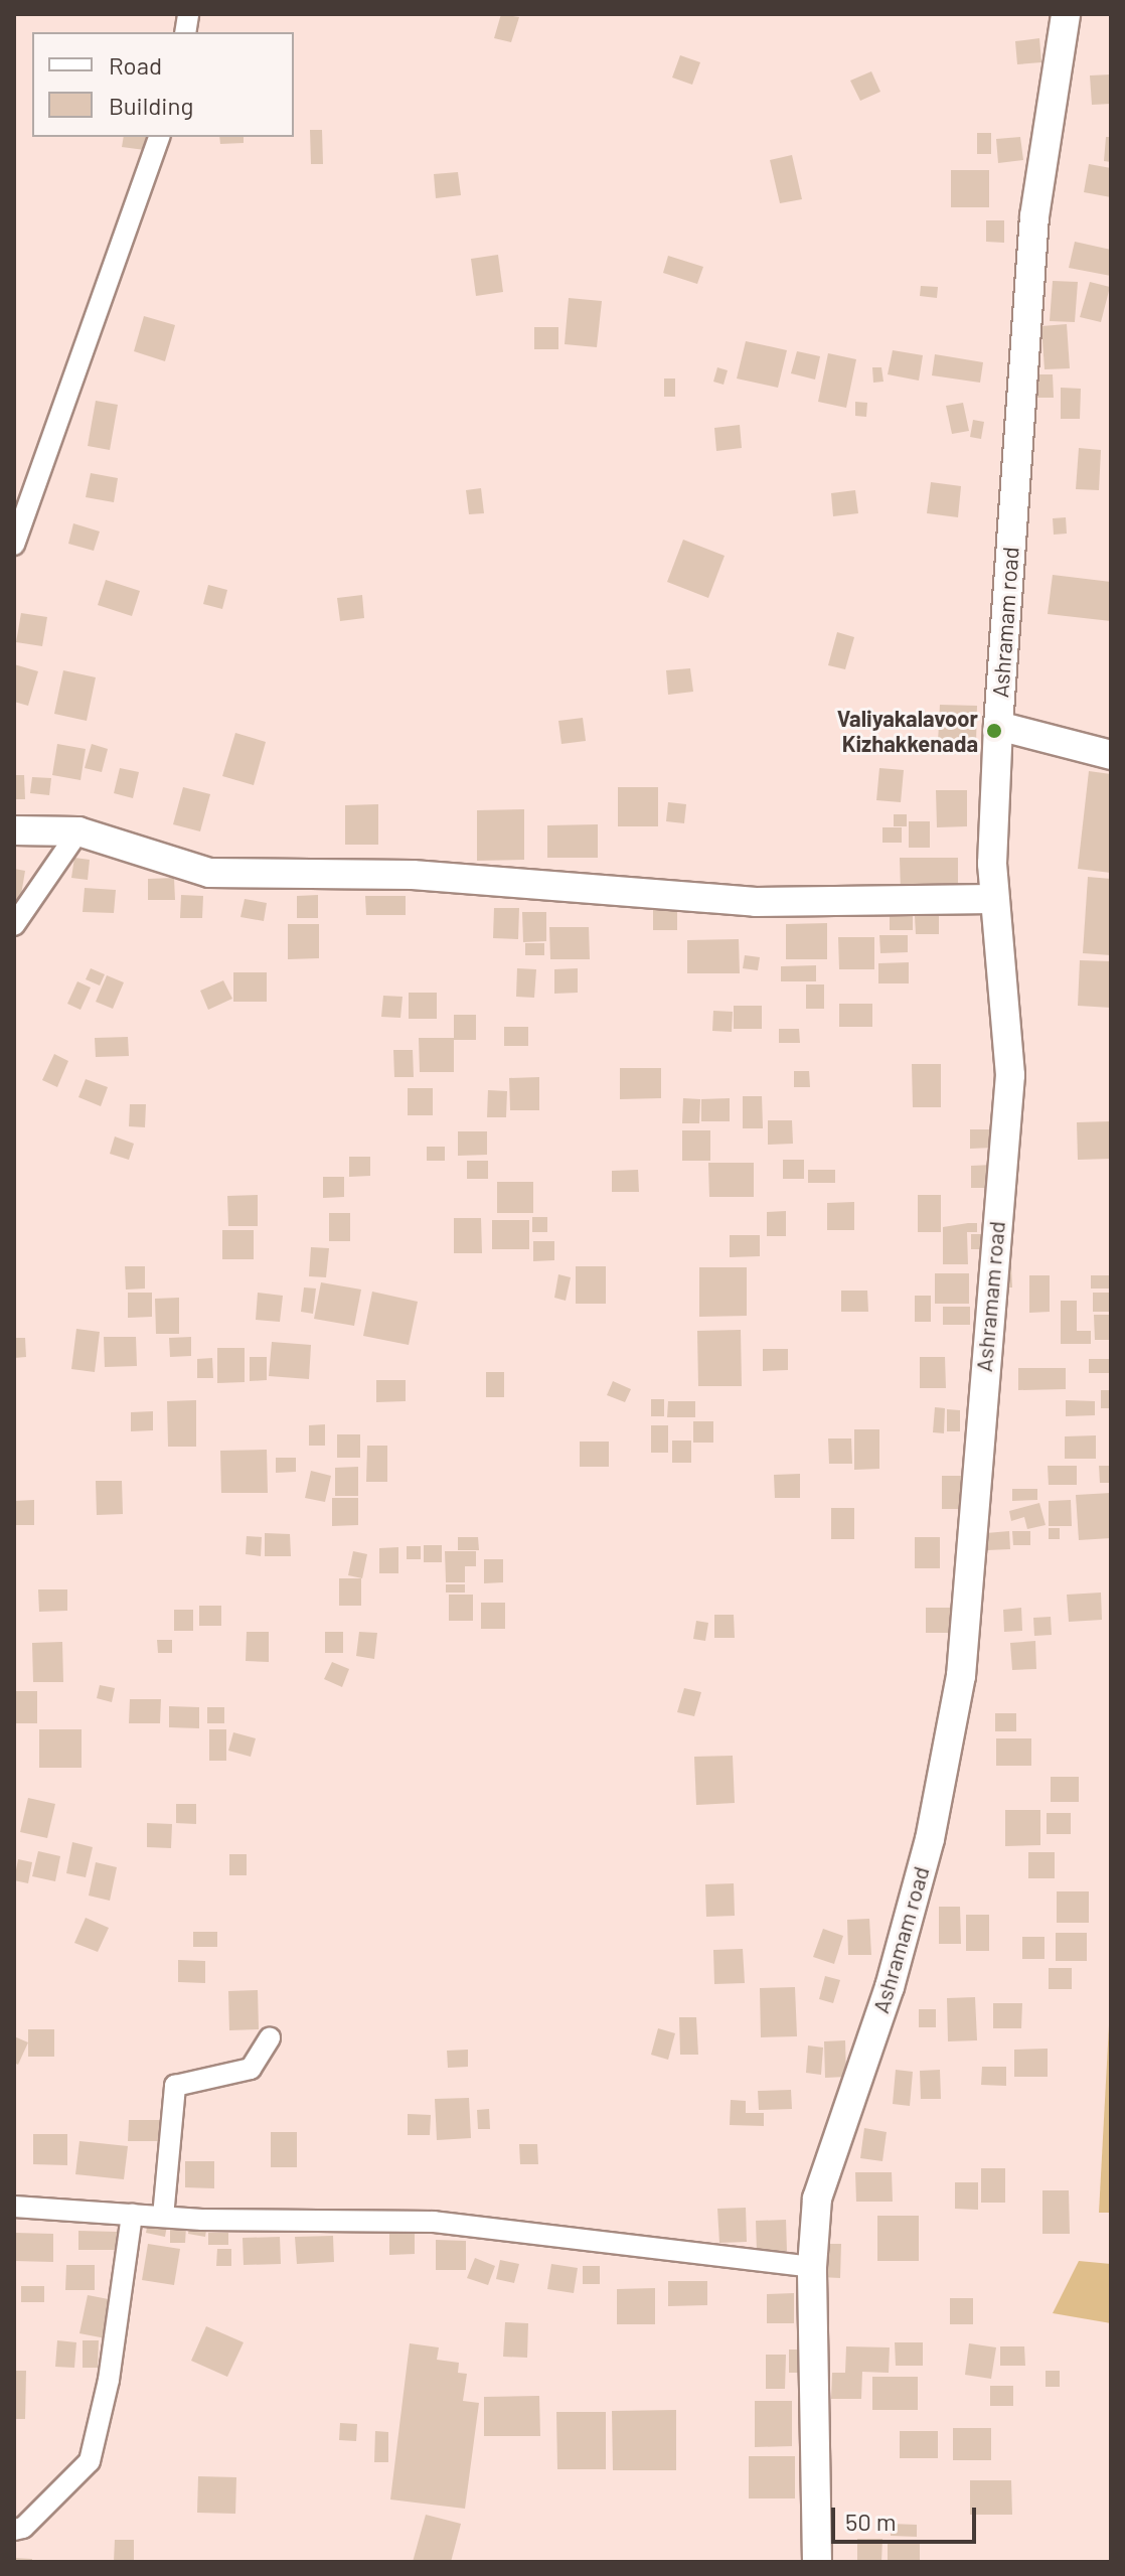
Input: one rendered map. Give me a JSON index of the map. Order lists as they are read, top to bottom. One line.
{"streets":{"main road":["Ashramam road"]},"places":["Valiyakalavoor Kizhakkenada"],"legend":["Road","Building"],"scale_bar":"50 m"}
